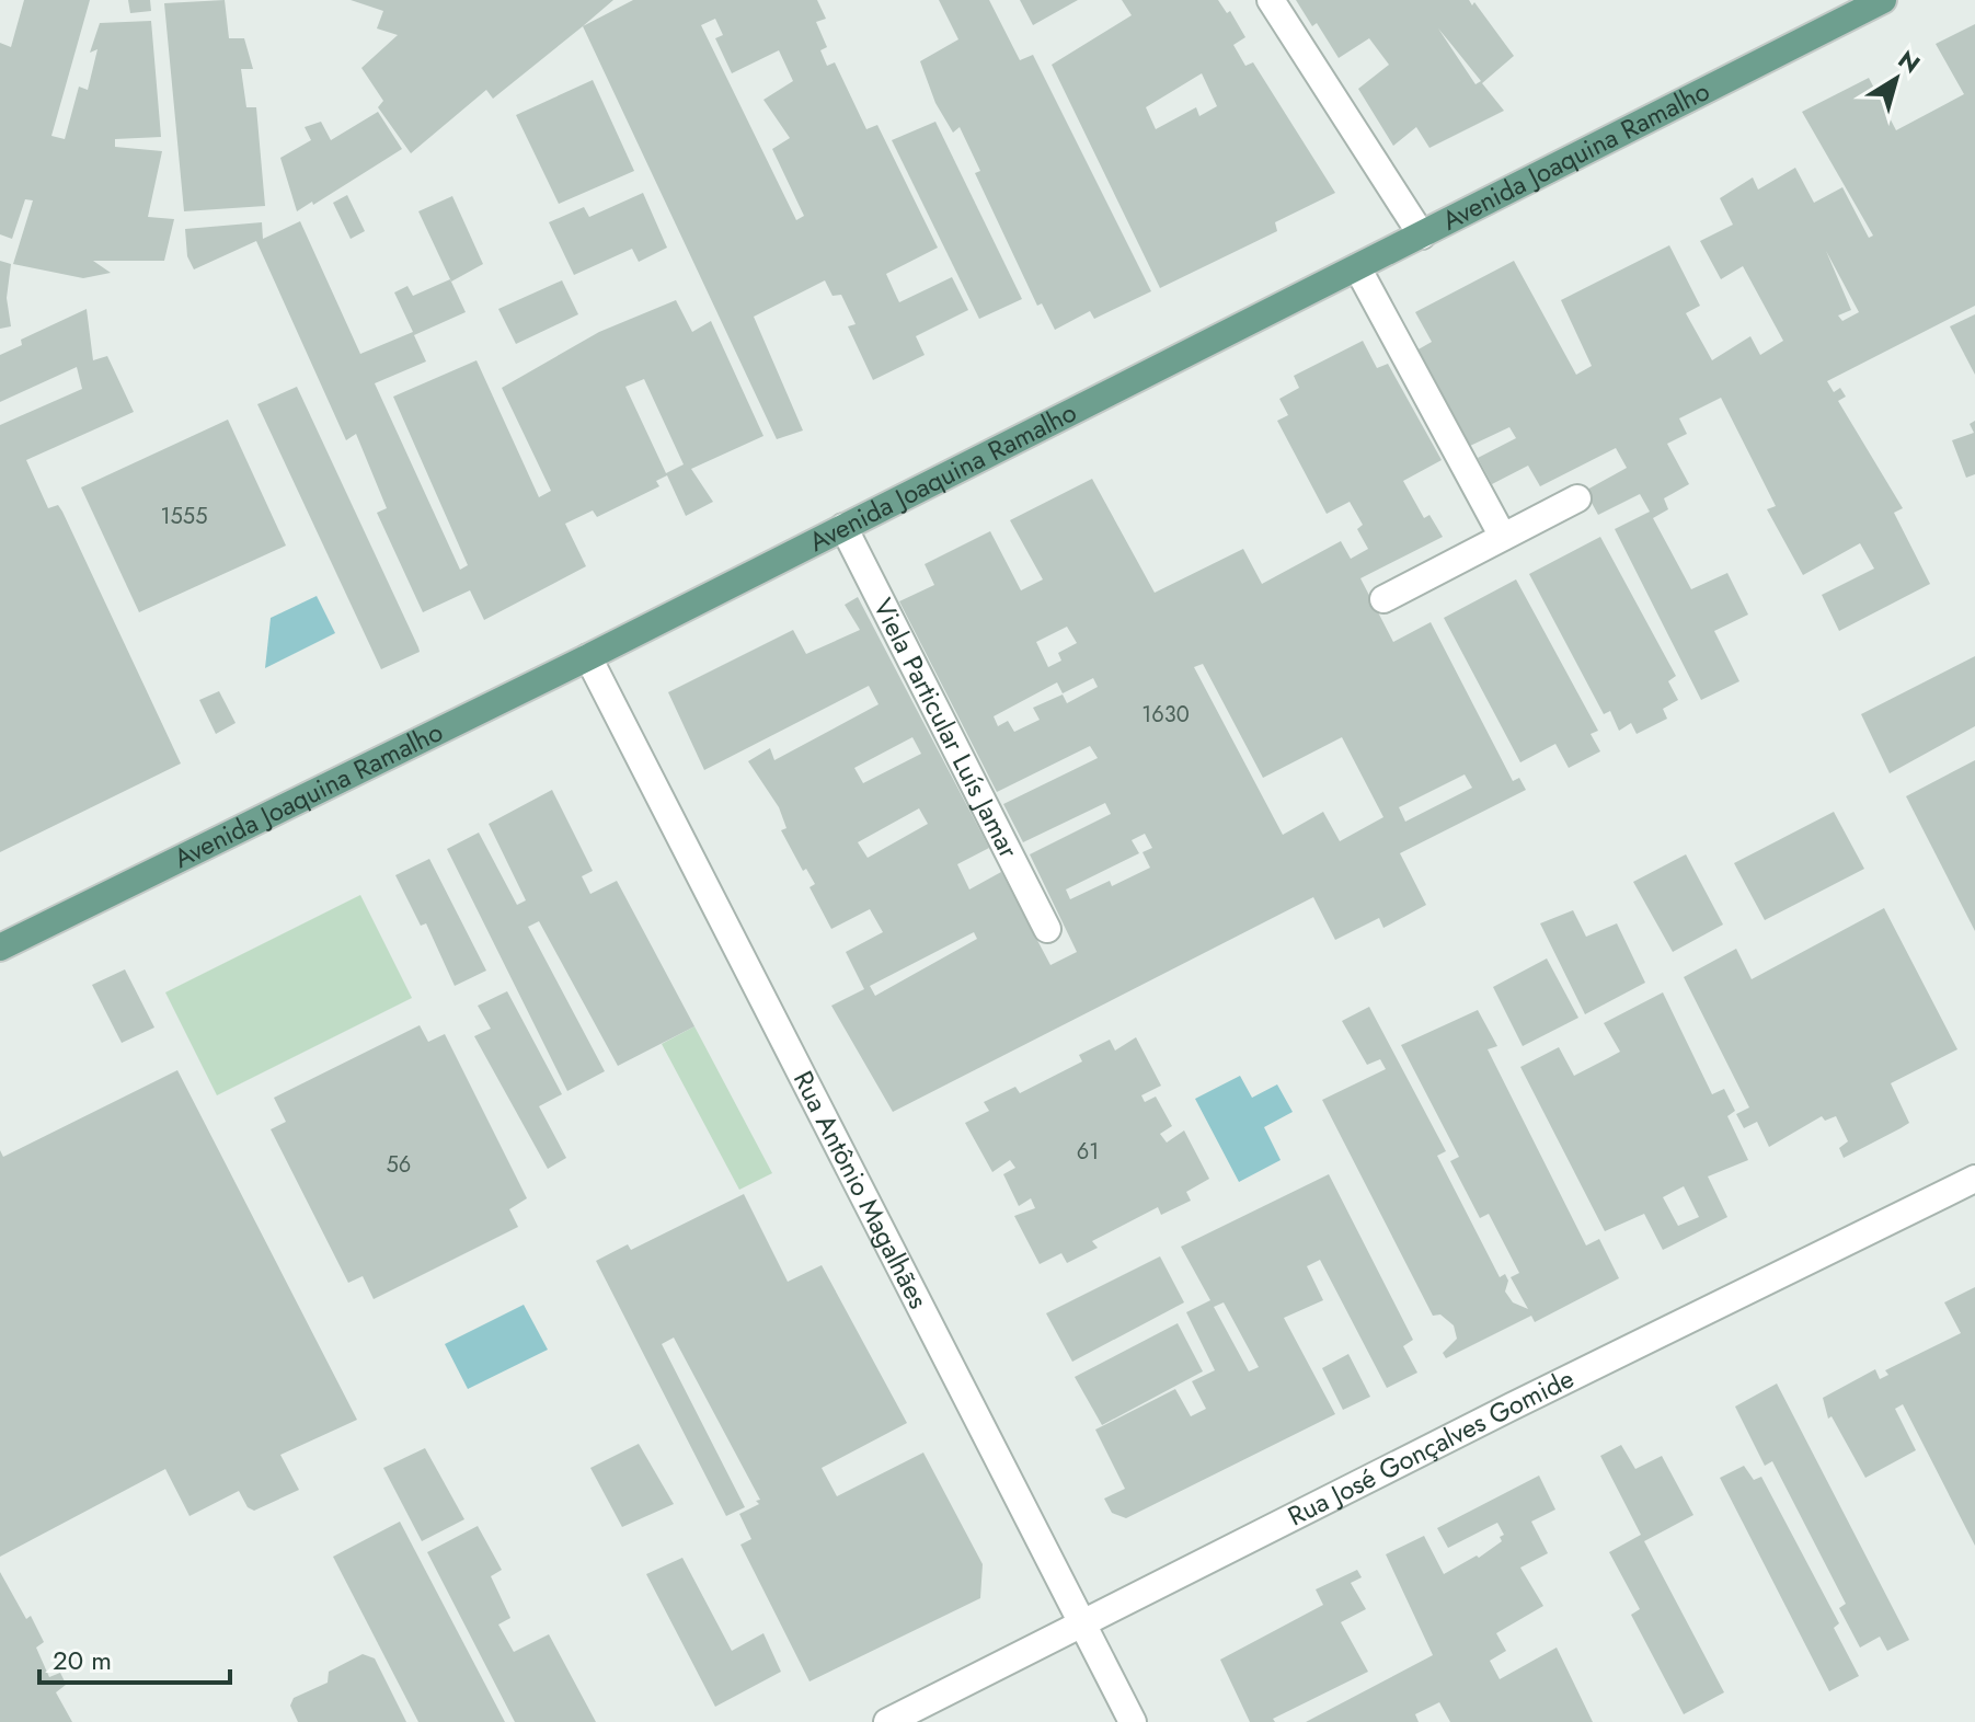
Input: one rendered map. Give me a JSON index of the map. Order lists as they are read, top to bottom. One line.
{"streets":{"main road":["Avenida Joaquina Ramalho"],"street":["Viela Particular Luís Jamar","Rua Antônio Magalhães","Rua José Gonçalves Gomide"]},"crossings":[["Avenida Joaquina Ramalho","Viela Particular Luís Jamar"],["Avenida Joaquina Ramalho","Rua Antônio Magalhães"],["Rua Antônio Magalhães","Rua José Gonçalves Gomide"]],"house_numbers":["1555","1630","61","56"],"scale_bar":"20 m","north":"top right"}
